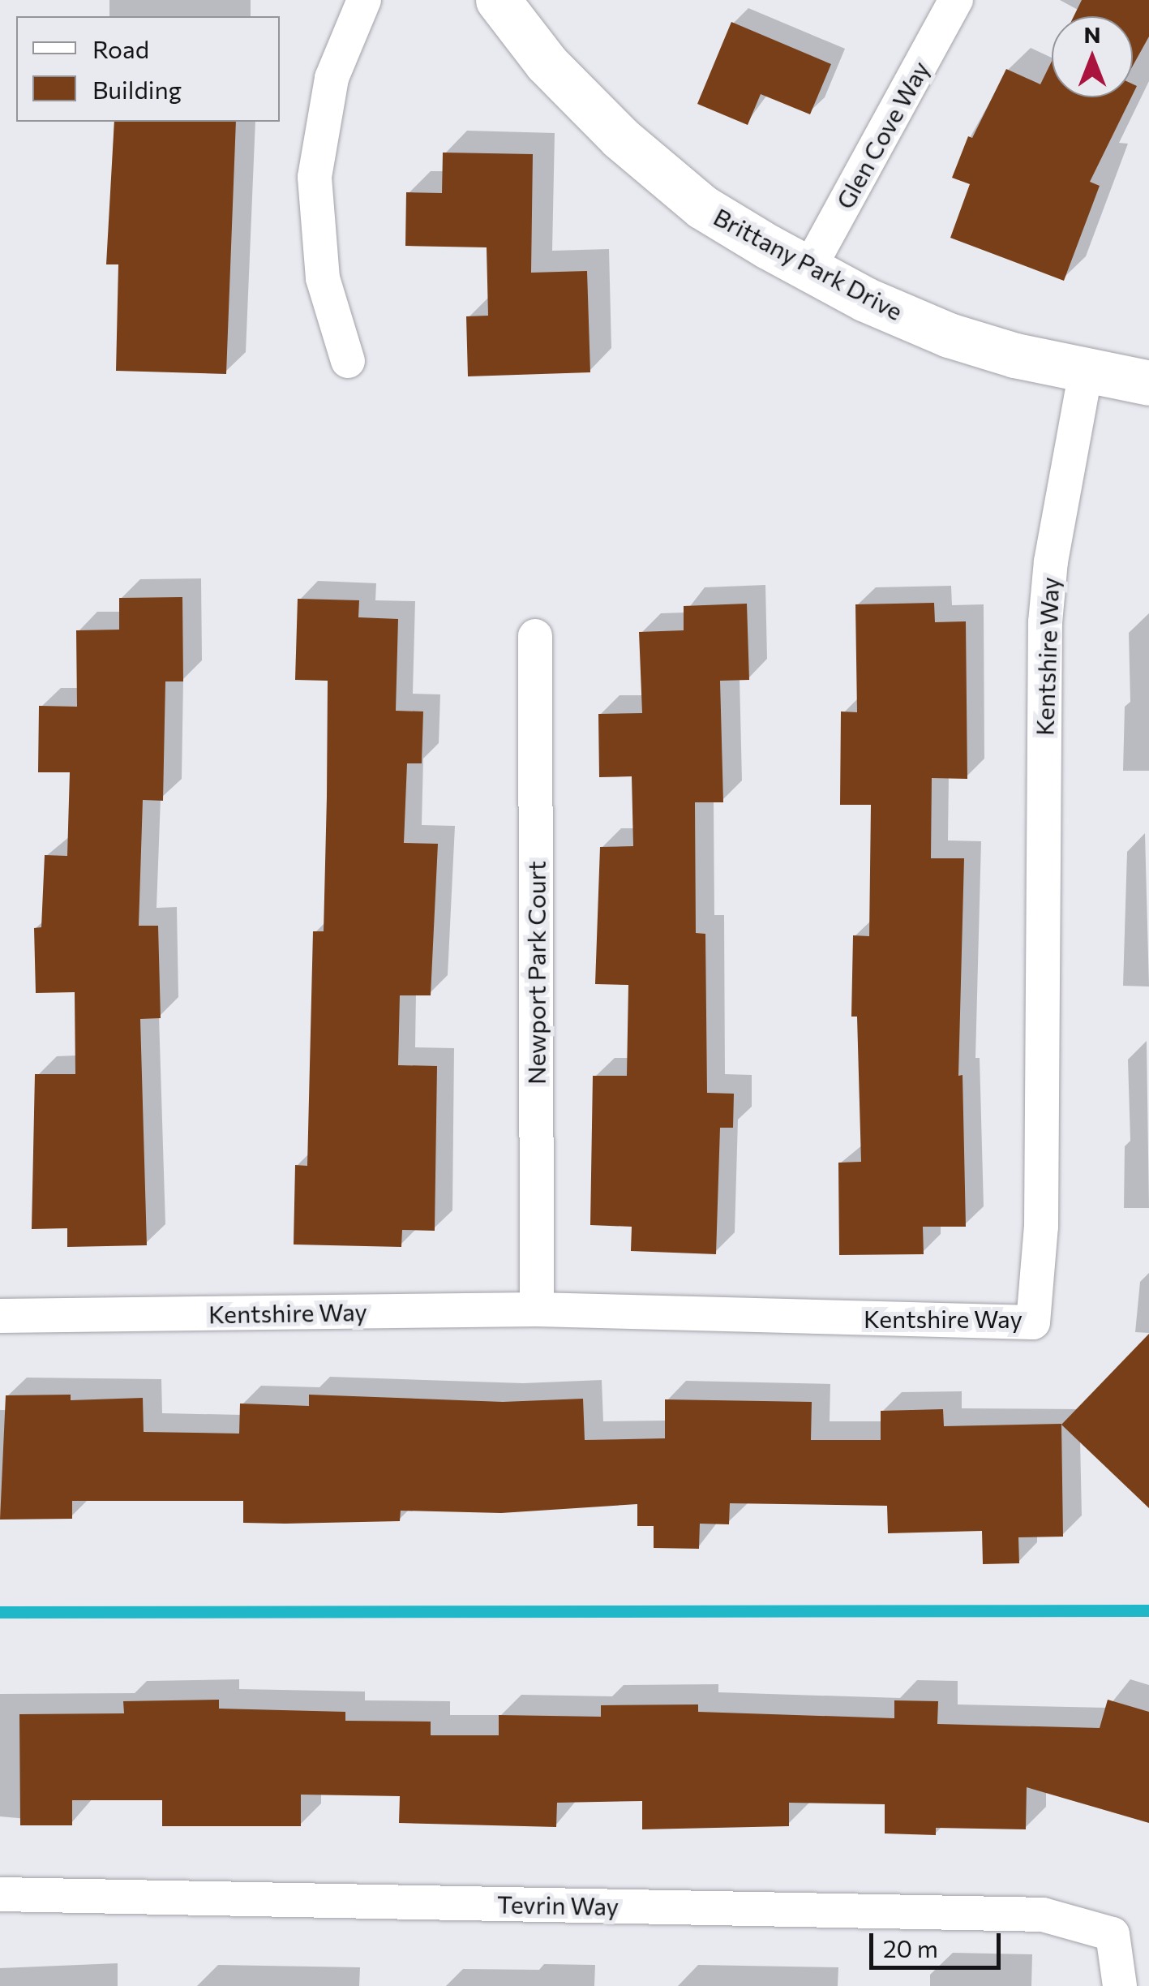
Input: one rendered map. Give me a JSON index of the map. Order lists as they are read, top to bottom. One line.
{"streets":{"street":["Glen Cove Way","Brittany Park Drive","Kentshire Way","Newport Park Court","Tevrin Way"]},"crossings":[["Glen Cove Way","Brittany Park Drive"],["Brittany Park Drive","Kentshire Way"],["Kentshire Way","Newport Park Court"]],"legend":["Road","Building"],"scale_bar":"20 m","north":"top"}
